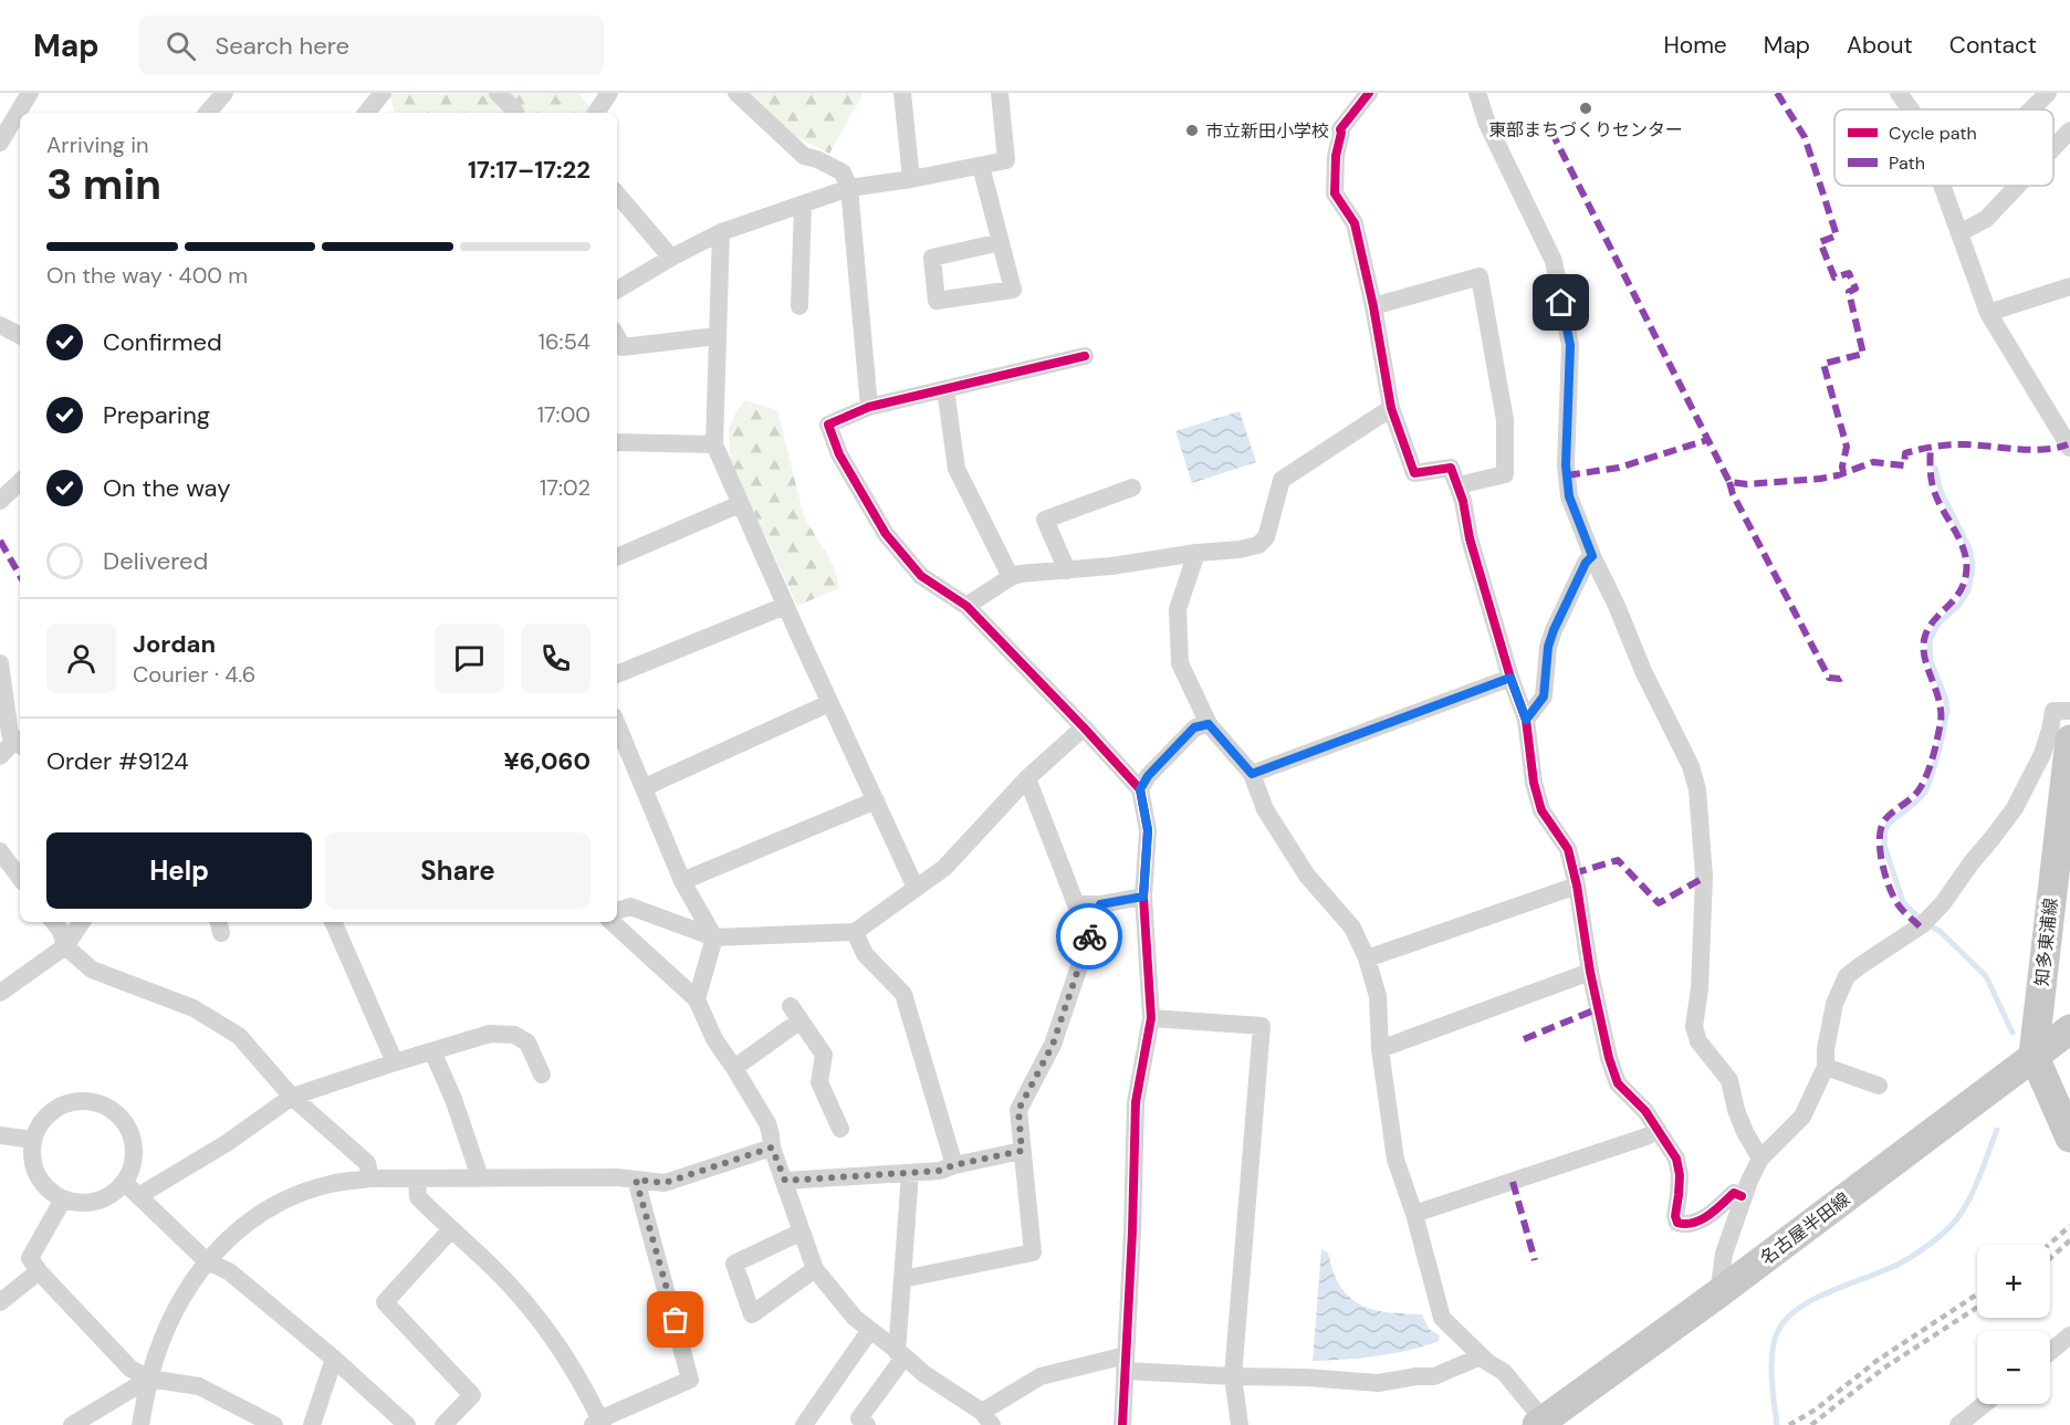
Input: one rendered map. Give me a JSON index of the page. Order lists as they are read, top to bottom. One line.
{"streets":{"main road":["知多東浦線","名古屋半田線"]},"crossings":[["知多東浦線","名古屋半田線"]],"places":["東部まちづくりセンター","市立新田小学校"],"legend":["Cycle path","Path"],"page":{"header":"Map","search":"Search here","nav":["Home","Map","About","Contact"],"heading":["3 min","Arriving in","17:17–17:22"],"panel":["Jordan","Courier · 4.6","Order #9124","¥6,060"],"bar":"On the way · 400 m","list":[["Confirmed","16:54"],["Preparing","17:00"],["On the way","17:02"],"Delivered"],"buttons":["Help","Share"],"map_buttons":["+","−"]}}
